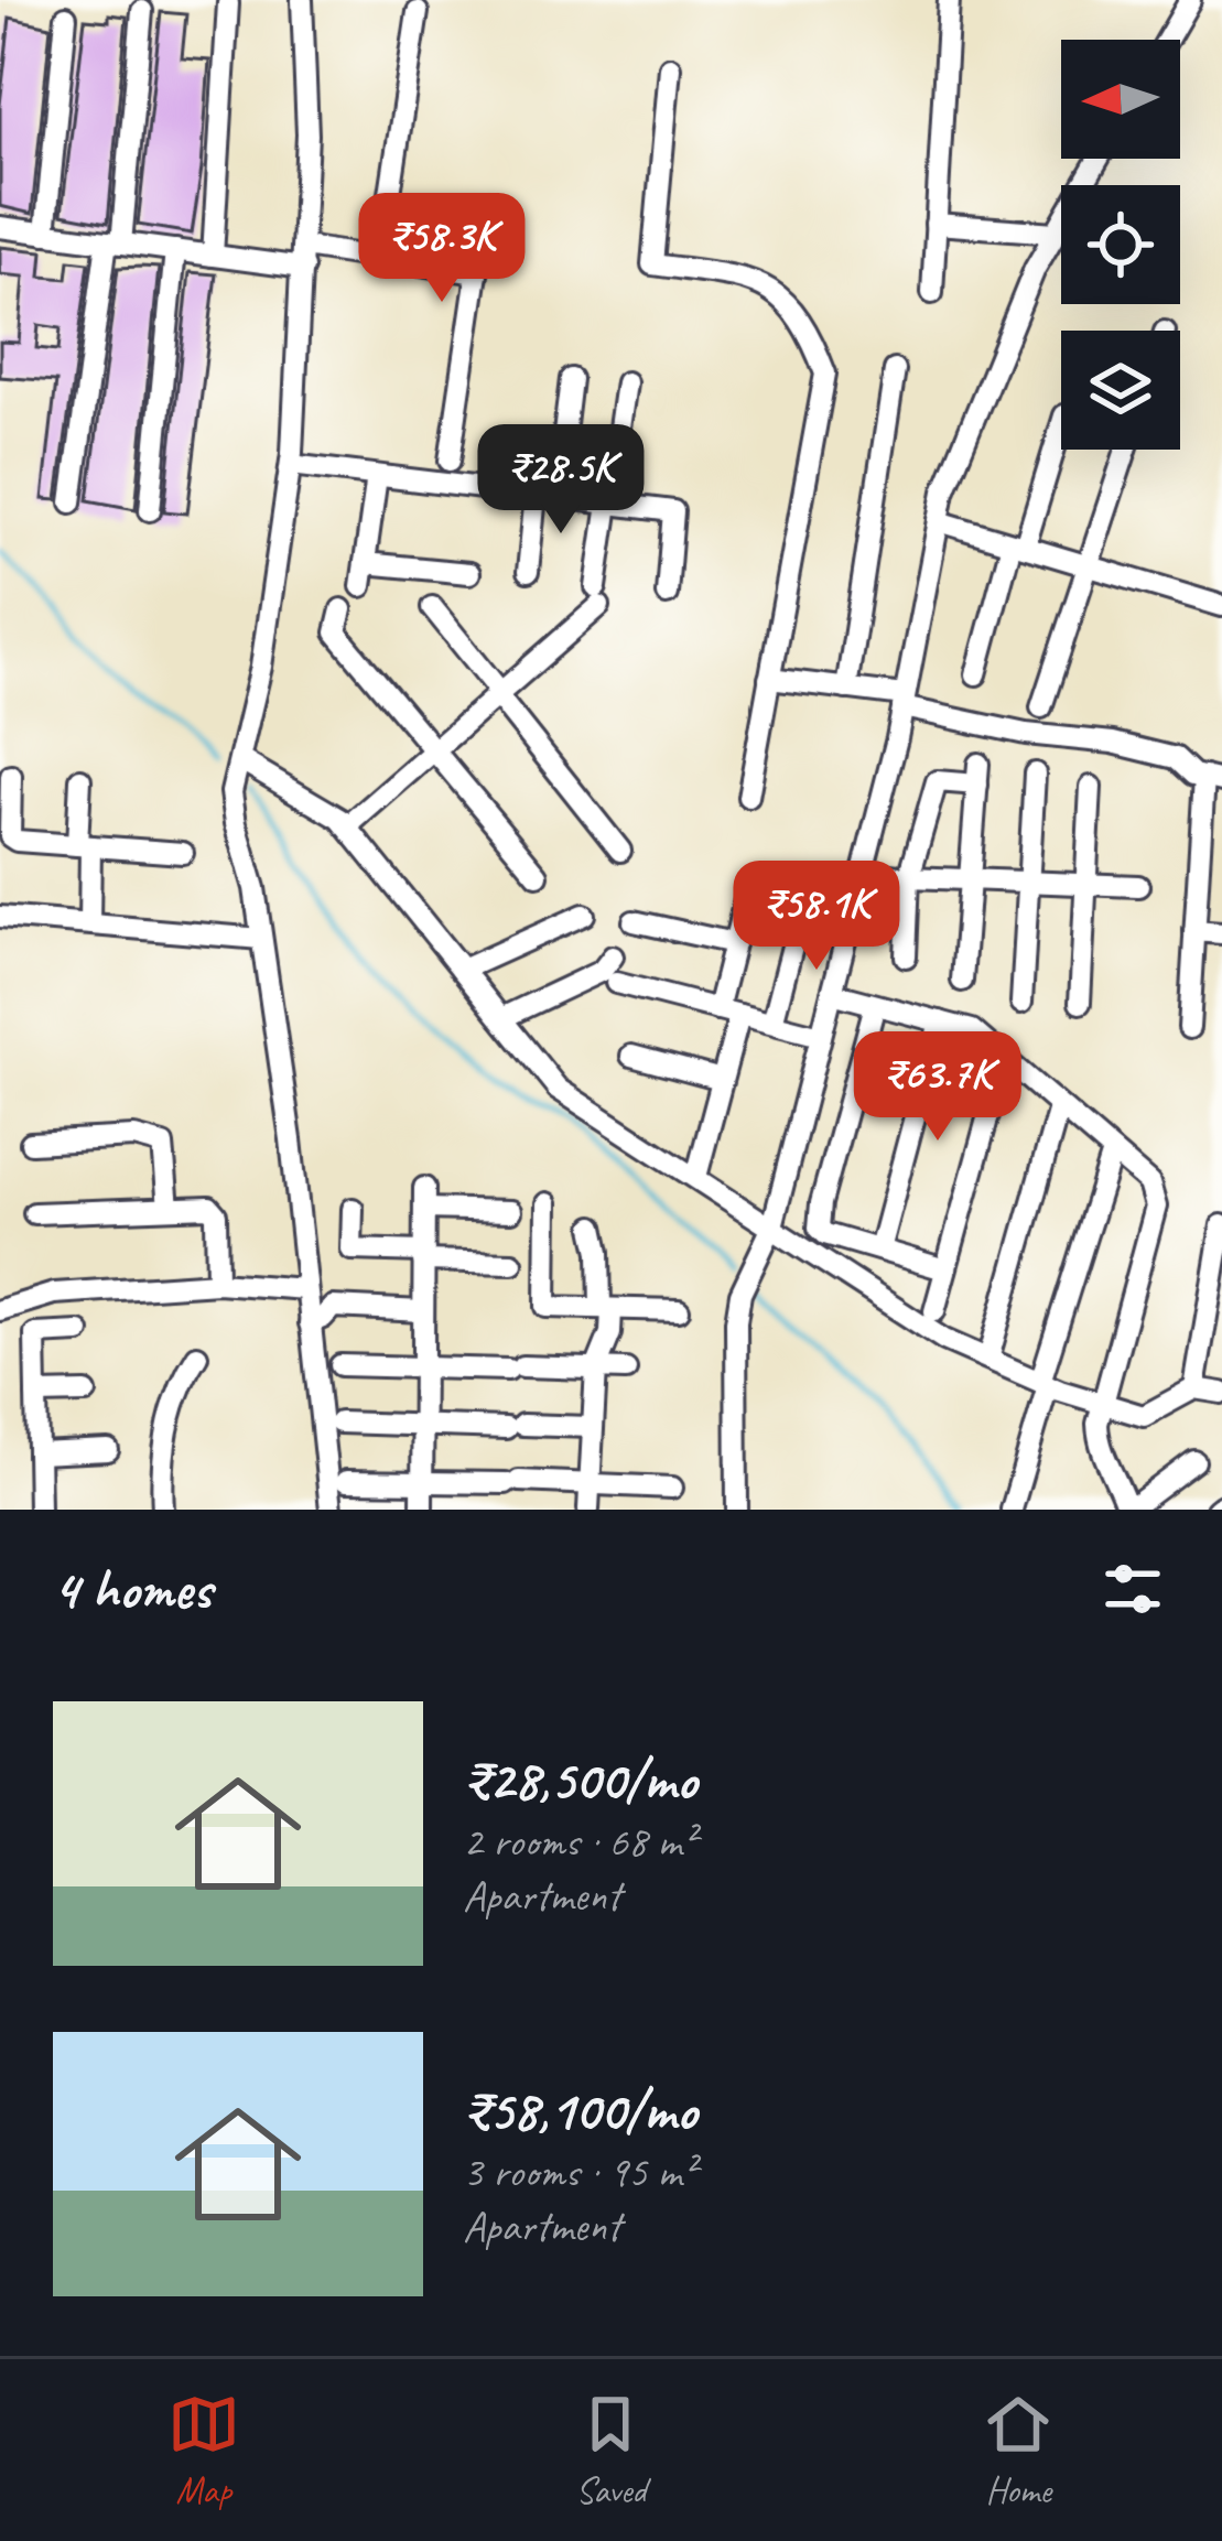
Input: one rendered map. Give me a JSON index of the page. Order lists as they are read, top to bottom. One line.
{"north":"left","page":{"price":["₹58.3K","₹28.5K","₹58.1K","₹63.7K"],"heading":"4 homes","list":[{"name":"₹28,500/mo","note":"2 rooms · 68 m² · Apartment"},{"name":"₹58,100/mo","note":"3 rooms · 95 m² · Apartment"}],"tabs":["Map","Saved","Home"]}}
